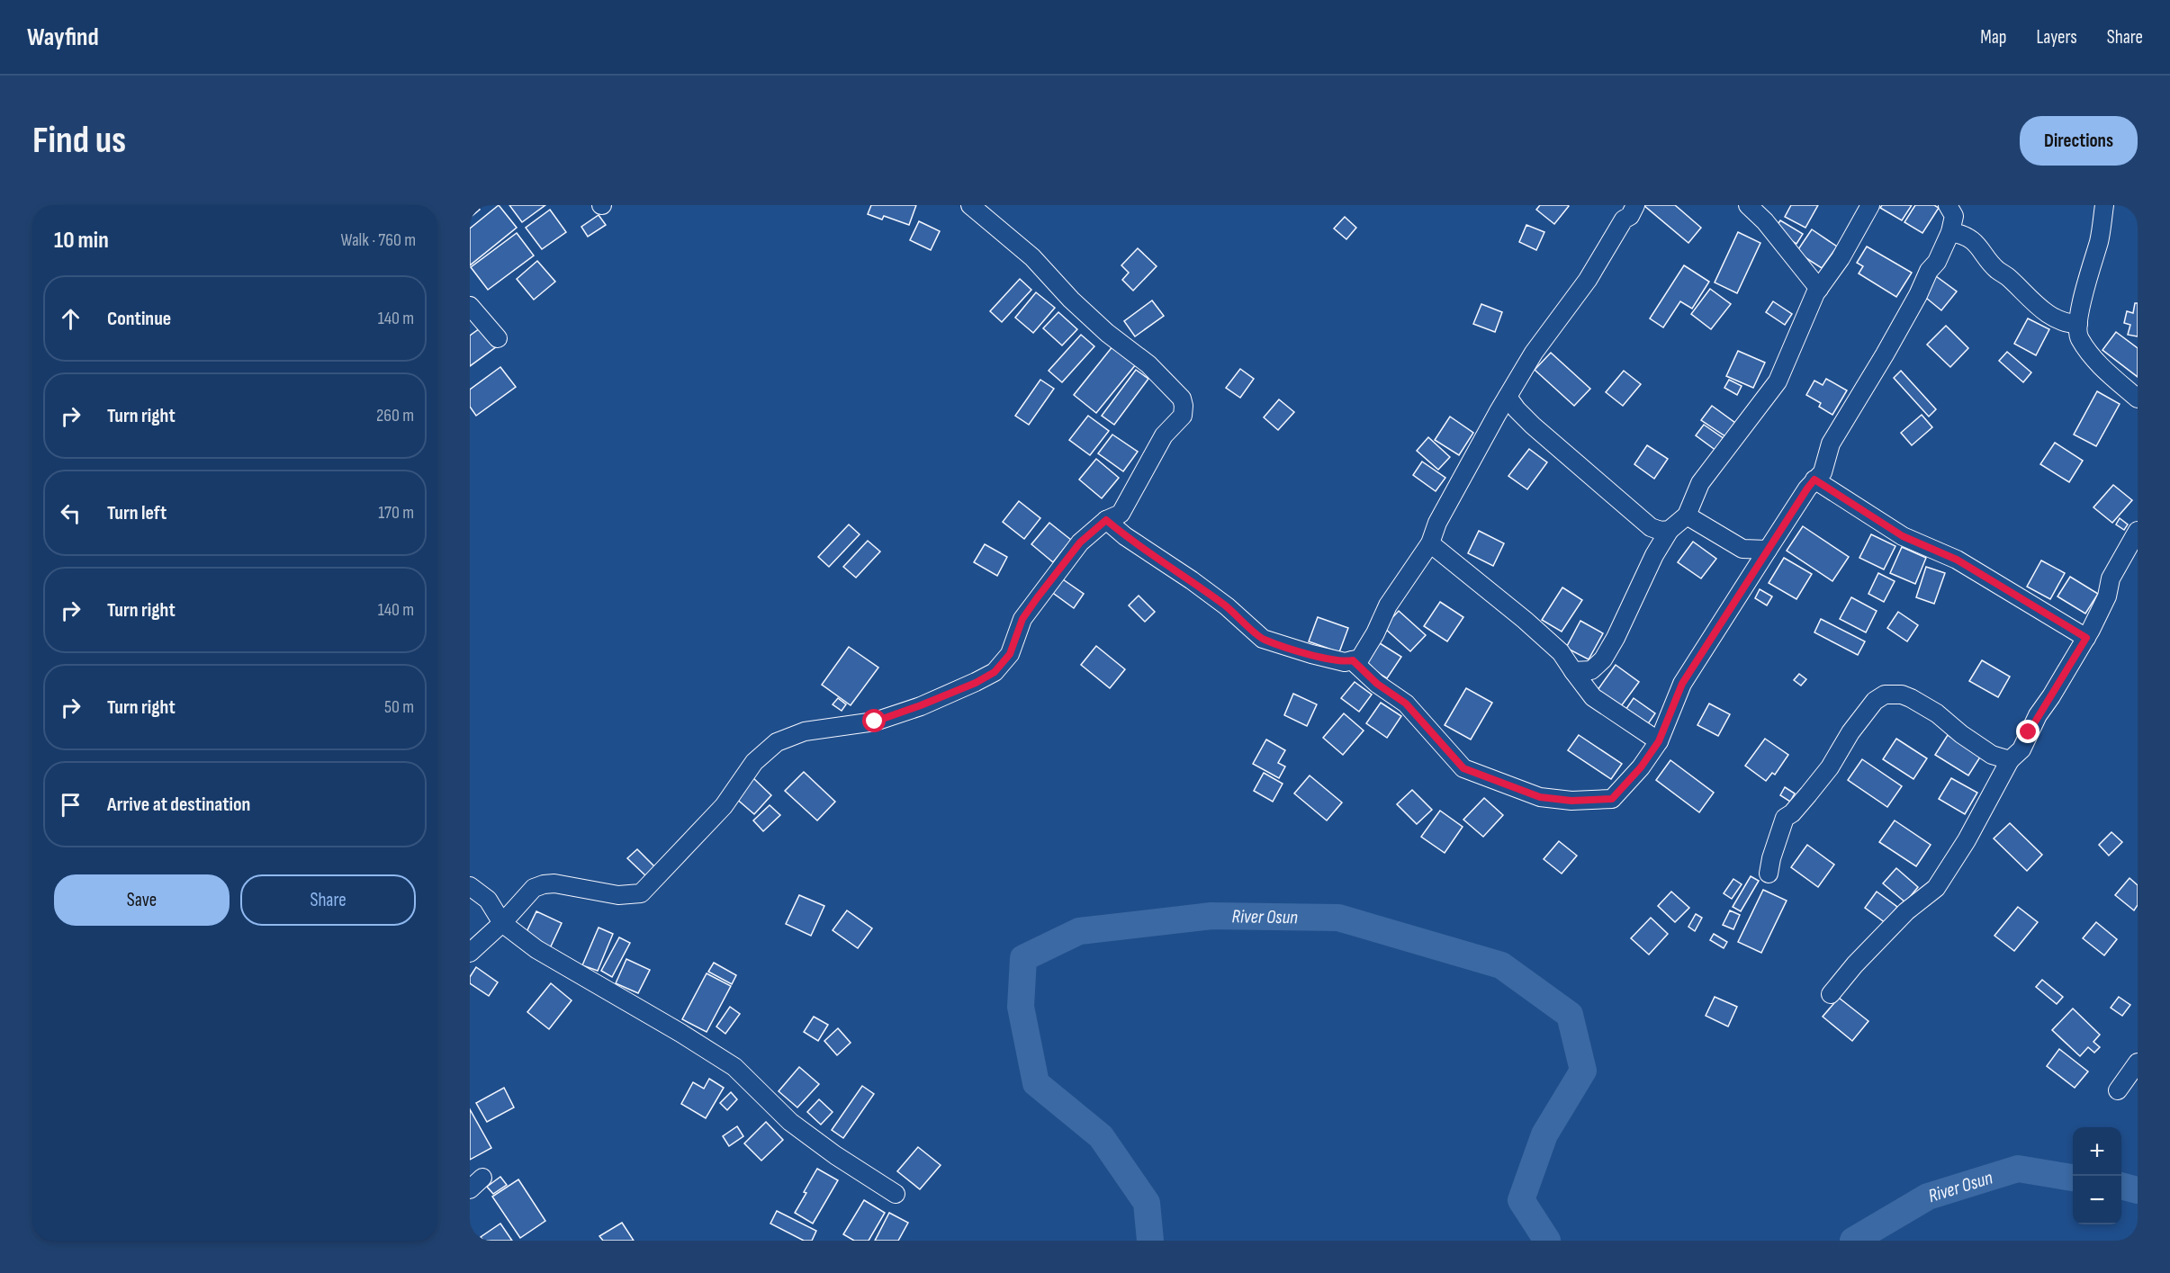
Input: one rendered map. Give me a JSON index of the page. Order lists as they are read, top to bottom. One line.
{"water":["River Osun"],"page":{"header":"Wayfind","nav":["Map","Layers","Share"],"buttons":["Directions",["Save","Share"]],"title":"Find us","heading":["10 min","Walk · 760 m"],"list":[["Continue","140 m"],["Turn right","260 m"],["Turn left","170 m"],["Turn right","140 m"],["Turn right","50 m"],"Arrive at destination"],"map_buttons":["+","−"]}}
